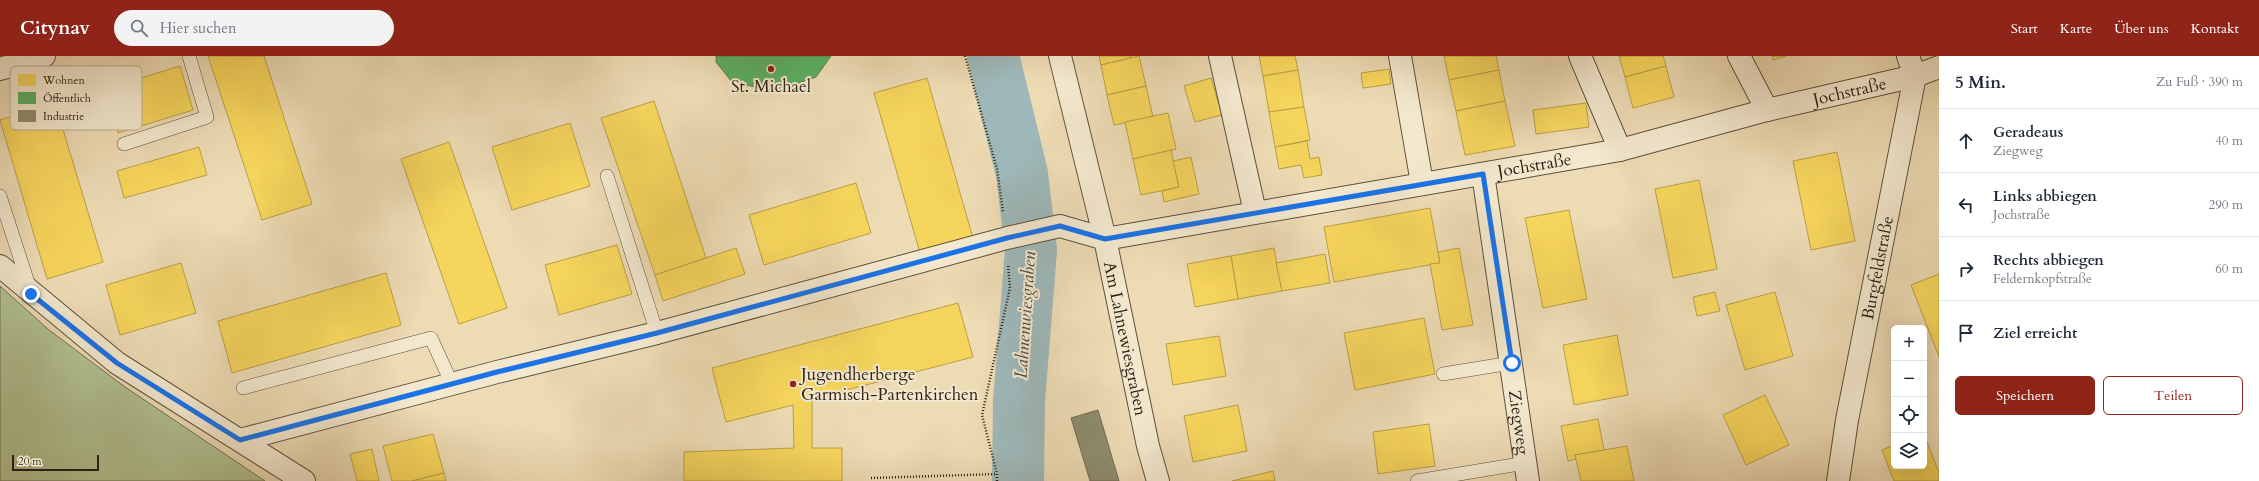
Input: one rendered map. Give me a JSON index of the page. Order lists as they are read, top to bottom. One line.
{"streets":{"street":["Jochstraße","Burgfeldstraße","Am Lahnewiesgraben","Ziegweg"]},"crossings":[["Jochstraße","Burgfeldstraße"],["Jochstraße","Am Lahnewiesgraben"],["Jochstraße","Ziegweg"]],"water":["Lahnenwiesgraben"],"places":["St. Michael","Jugendherberge Garmisch-Partenkirchen"],"legend":["Wohnen","Öffentlich","Industrie"],"scale_bar":"20 m","page":{"header":"Citynav","search":"Hier suchen","nav":["Start","Karte","Über uns","Kontakt"],"heading":["5 Min.","Zu Fuß · 390 m"],"list":[["Geradeaus","Ziegweg","40 m"],["Links abbiegen","Jochstraße","290 m"],["Rechts abbiegen","Feldernkopfstraße","60 m"],"Ziel erreicht"],"map_buttons":["+","−"],"buttons":["Speichern","Teilen"],"scale":"20 m"}}
